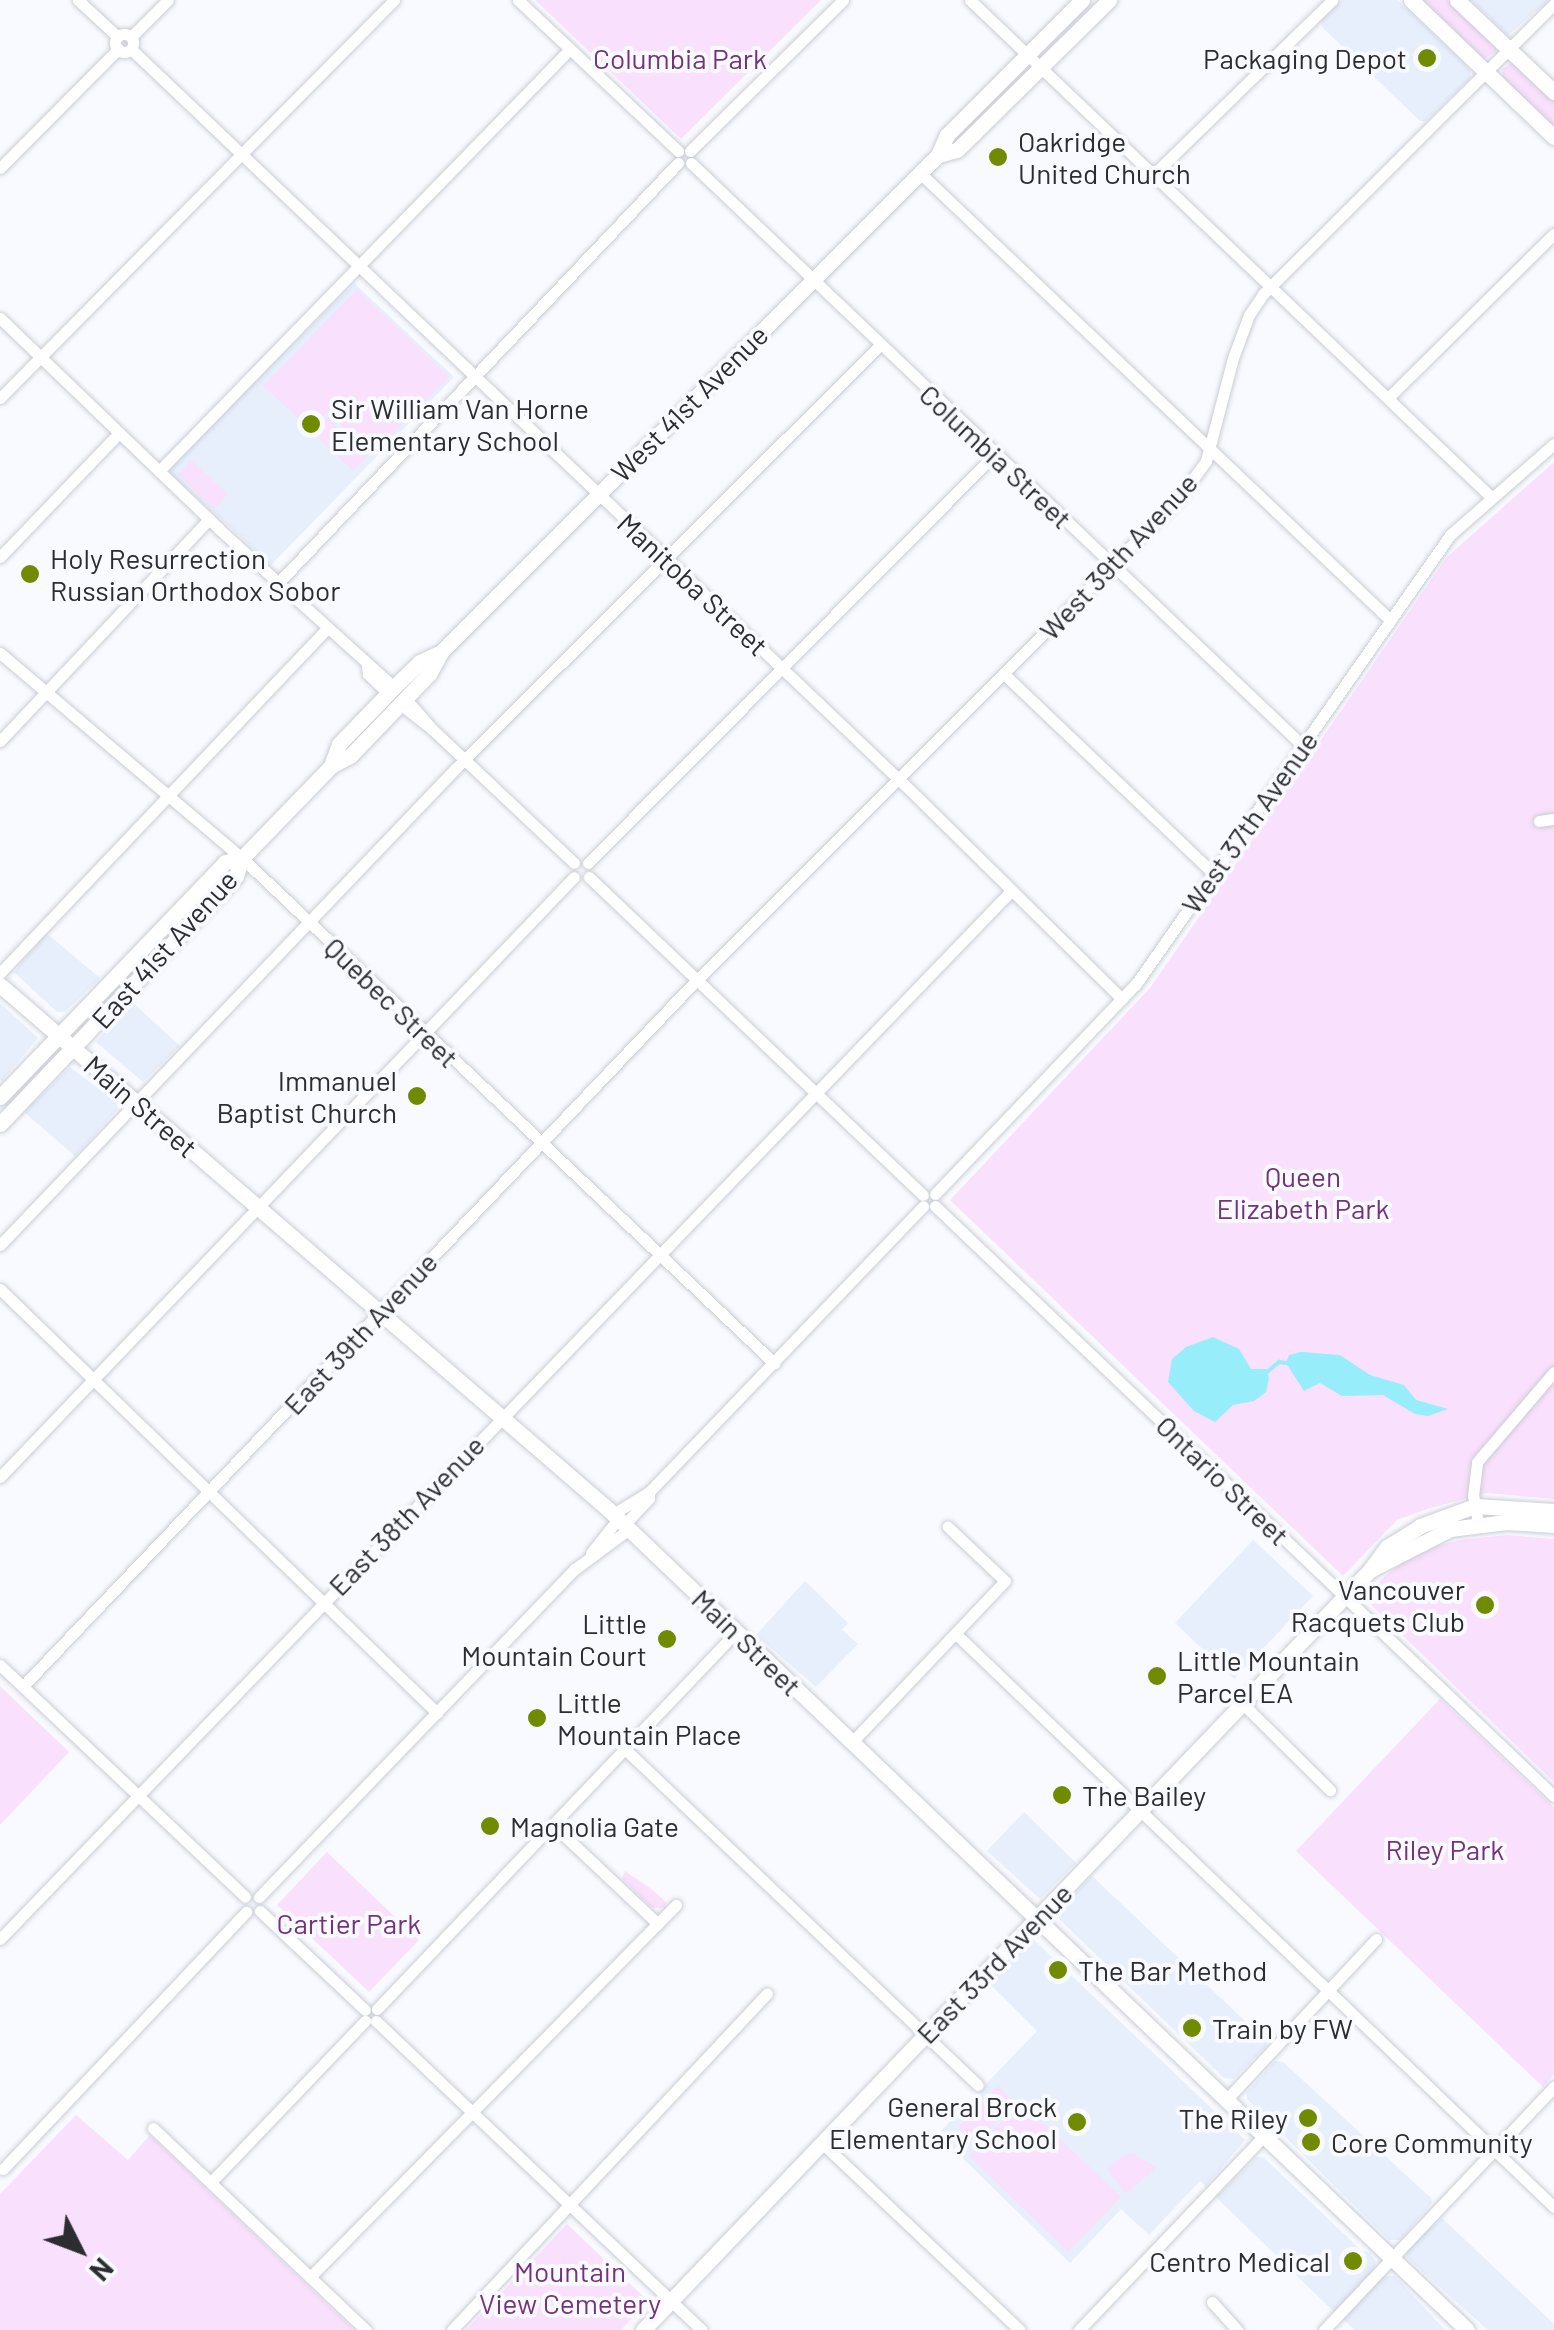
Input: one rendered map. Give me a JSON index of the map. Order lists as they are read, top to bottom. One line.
{"streets":{"main road":["West 41st Avenue","East 41st Avenue","Main Street","East 33rd Avenue"],"street":["Columbia Street","West 39th Avenue","Manitoba Street","West 37th Avenue","Quebec Street","East 39th Avenue","Ontario Street","East 38th Avenue"]},"crossings":[["West 41st Avenue","Columbia Street"],["West 41st Avenue","Manitoba Street"],["West 41st Avenue","East 41st Avenue"],["Columbia Street","West 39th Avenue"],["Columbia Street","West 37th Avenue"],["West 39th Avenue","Manitoba Street"],["West 39th Avenue","East 39th Avenue"],["West 39th Avenue","Ontario Street"],["Manitoba Street","West 37th Avenue"],["Manitoba Street","East 38th Avenue"],["West 37th Avenue","Quebec Street"],["West 37th Avenue","Main Street"],["West 37th Avenue","Ontario Street"],["East 41st Avenue","Quebec Street"],["East 41st Avenue","Main Street"],["Quebec Street","East 39th Avenue"],["Quebec Street","East 38th Avenue"],["Main Street","East 39th Avenue"],["Main Street","East 38th Avenue"],["Main Street","East 33rd Avenue"],["East 39th Avenue","Ontario Street"],["Ontario Street","East 38th Avenue"],["Ontario Street","East 33rd Avenue"]],"parks":["Columbia Park","Queen Elizabeth Park","Riley Park","Cartier Park","Mountain View Cemetery"],"places":["Packaging Depot","Oakridge United Church","Sir William Van Horne Elementary School","Holy Resurrection Russian Orthodox Sobor","Immanuel Baptist Church","Vancouver Racquets Club","Little Mountain Court","Little Mountain Parcel EA","Little Mountain Place","The Bailey","Magnolia Gate","The Bar Method","Train by FW","The Riley","General Brock Elementary School","Core Community","Centro Medical"],"north":"bottom right"}
